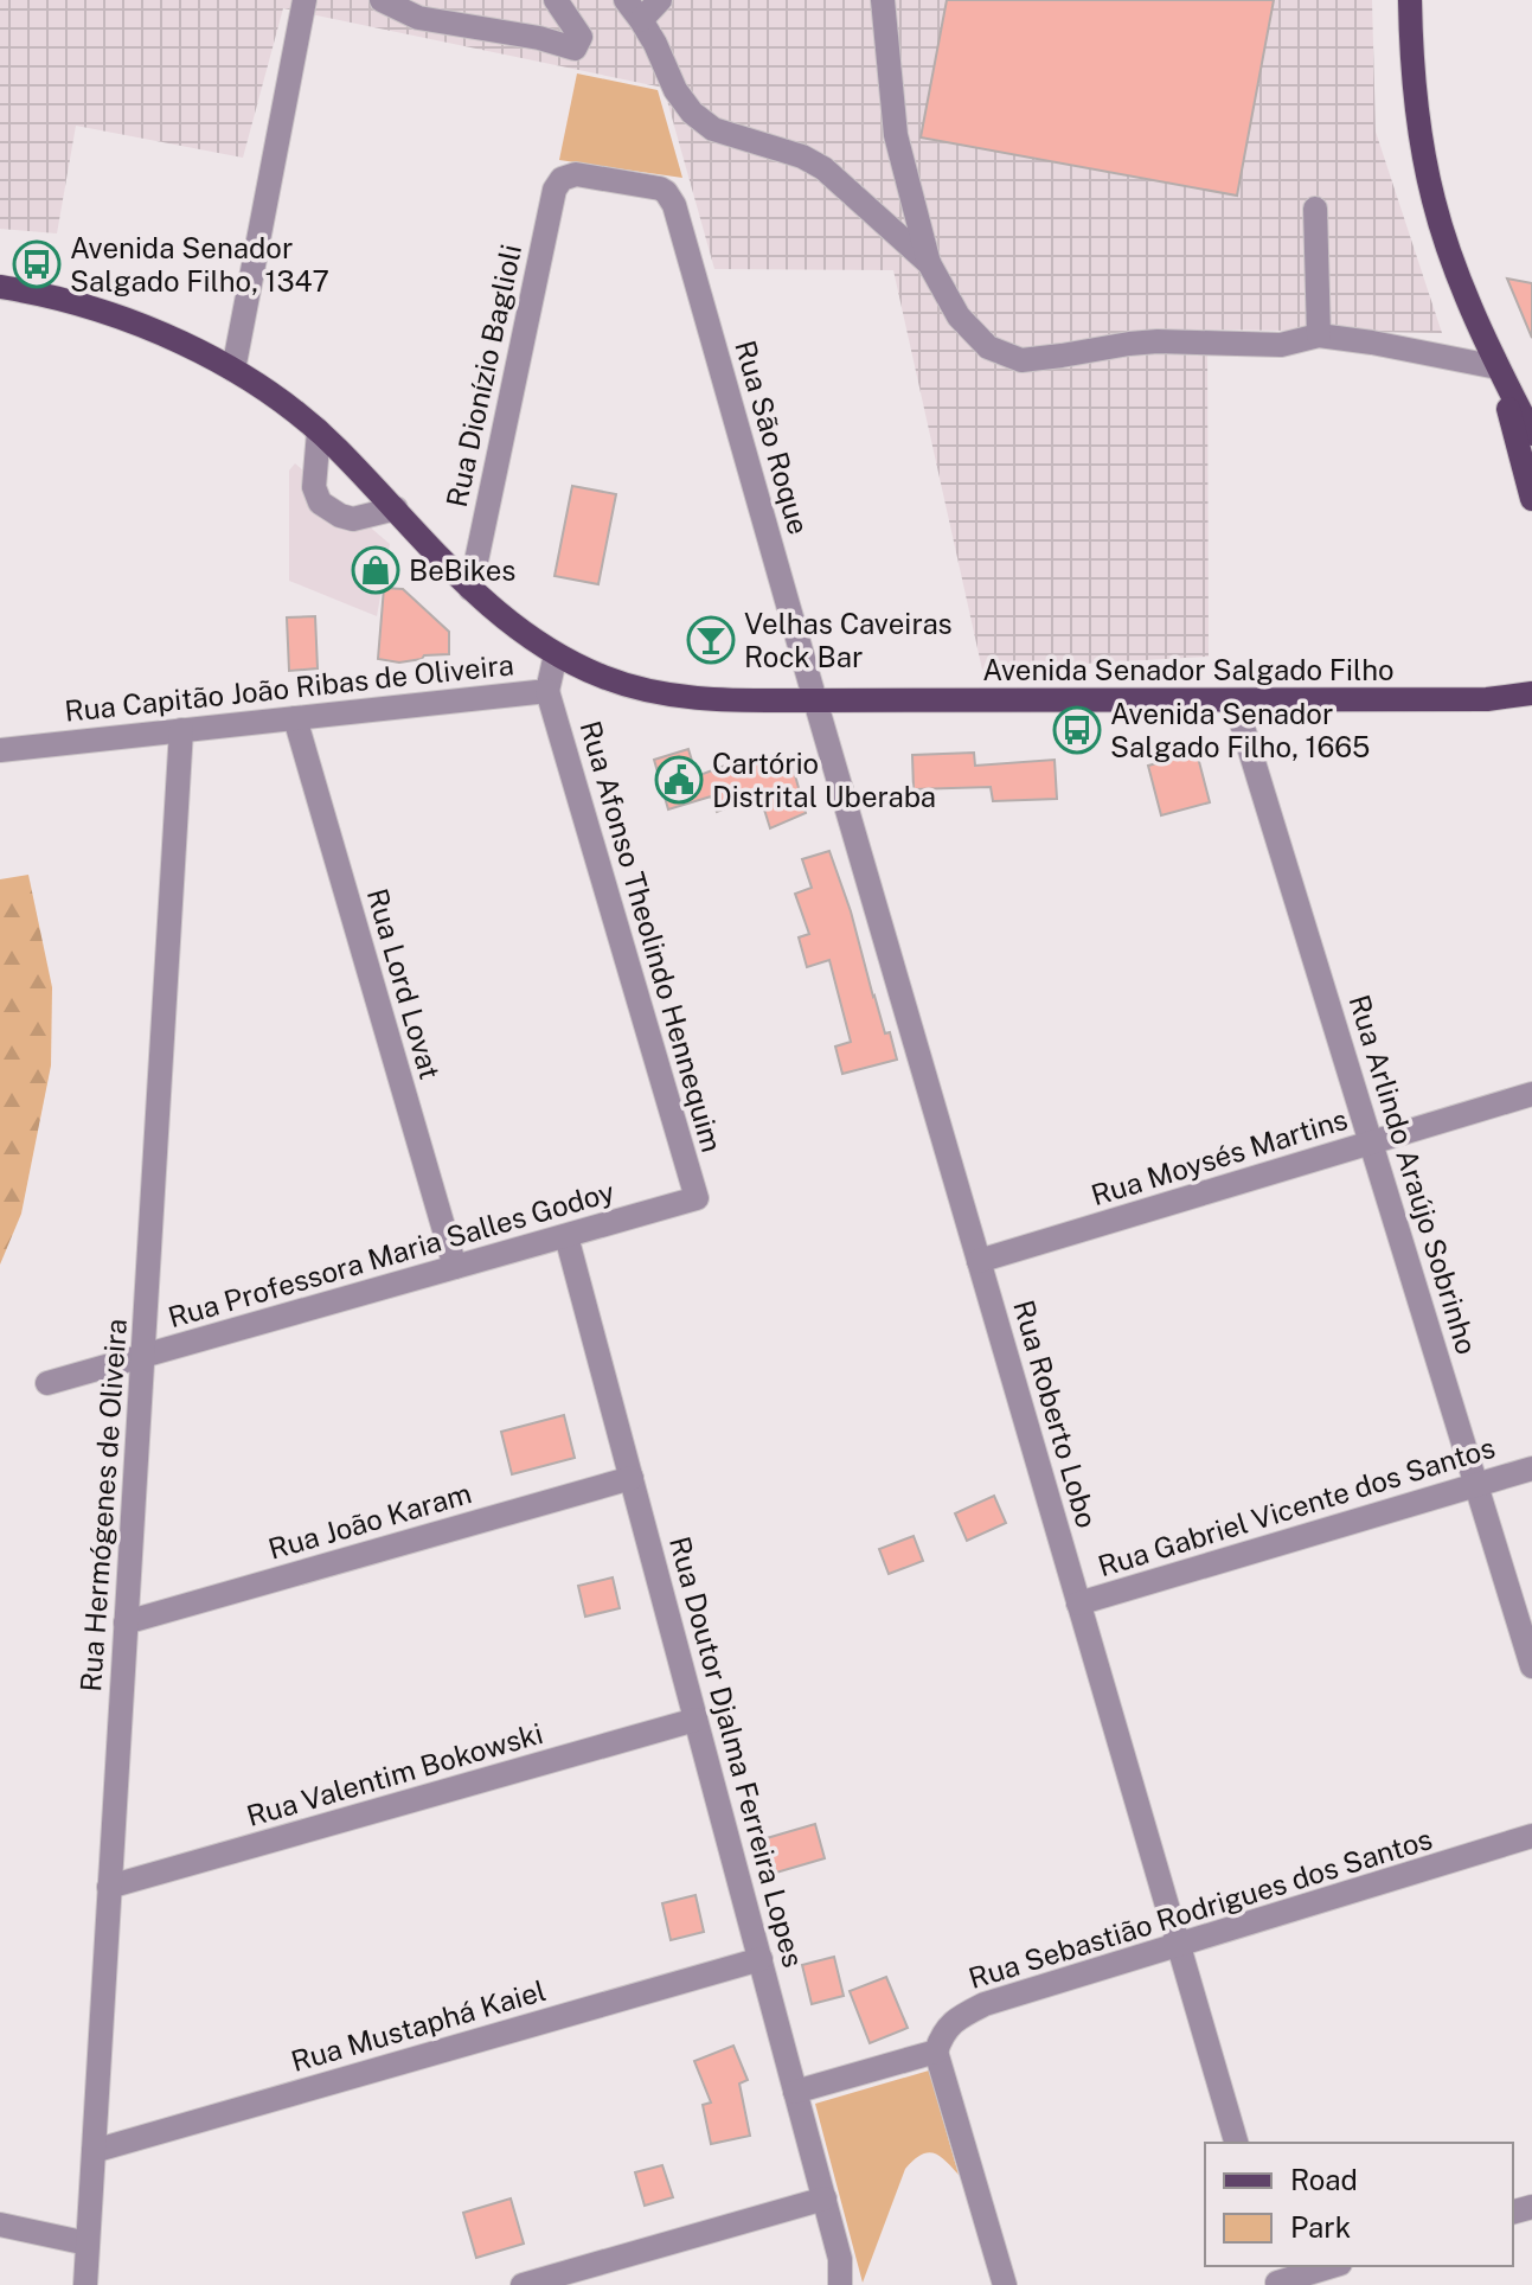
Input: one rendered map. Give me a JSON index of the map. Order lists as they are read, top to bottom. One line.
{"streets":{"main road":["Avenida Senador Salgado Filho"],"street":["Rua Dionízio Baglioli","Rua São Roque","Rua Capitão João Ribas de Oliveira","Rua Afonso Theolindo Hennequim","Rua Lord Lovat","Rua Moysés Martins","Rua Arlindo Araújo Sobrinho","Rua Professora Maria Salles Godoy","Rua Roberto Lobo","Rua Hermógenes de Oliveira","Rua Gabriel Vicente dos Santos","Rua João Karam","Rua Doutor Djalma Ferreira Lopes","Rua Valentim Bokowski","Rua Sebastião Rodrigues dos Santos","Rua Mustaphá Kaiel"]},"crossings":[["Rua Dionízio Baglioli","Rua São Roque"],["Rua Dionízio Baglioli","Avenida Senador Salgado Filho"],["Rua São Roque","Avenida Senador Salgado Filho"],["Rua São Roque","Rua Roberto Lobo"],["Avenida Senador Salgado Filho","Rua Capitão João Ribas de Oliveira"],["Avenida Senador Salgado Filho","Rua Arlindo Araújo Sobrinho"],["Avenida Senador Salgado Filho","Rua Roberto Lobo"],["Rua Capitão João Ribas de Oliveira","Rua Afonso Theolindo Hennequim"],["Rua Capitão João Ribas de Oliveira","Rua Lord Lovat"],["Rua Capitão João Ribas de Oliveira","Rua Hermógenes de Oliveira"],["Rua Afonso Theolindo Hennequim","Rua Professora Maria Salles Godoy"],["Rua Lord Lovat","Rua Professora Maria Salles Godoy"],["Rua Moysés Martins","Rua Arlindo Araújo Sobrinho"],["Rua Moysés Martins","Rua Roberto Lobo"],["Rua Arlindo Araújo Sobrinho","Rua Gabriel Vicente dos Santos"],["Rua Professora Maria Salles Godoy","Rua Hermógenes de Oliveira"],["Rua Professora Maria Salles Godoy","Rua Doutor Djalma Ferreira Lopes"],["Rua Roberto Lobo","Rua Gabriel Vicente dos Santos"],["Rua Roberto Lobo","Rua Sebastião Rodrigues dos Santos"],["Rua Hermógenes de Oliveira","Rua João Karam"],["Rua Hermógenes de Oliveira","Rua Valentim Bokowski"],["Rua Hermógenes de Oliveira","Rua Mustaphá Kaiel"],["Rua João Karam","Rua Doutor Djalma Ferreira Lopes"],["Rua Doutor Djalma Ferreira Lopes","Rua Valentim Bokowski"],["Rua Doutor Djalma Ferreira Lopes","Rua Mustaphá Kaiel"]],"places":{"bus stop":["Avenida Senador Salgado Filho, 1347","Avenida Senador Salgado Filho, 1665"],"shop":["BeBikes"],"bar":["Velhas Caveiras Rock Bar"],"public building":["Cartório Distrital Uberaba"]},"legend":["Road","Park"]}
